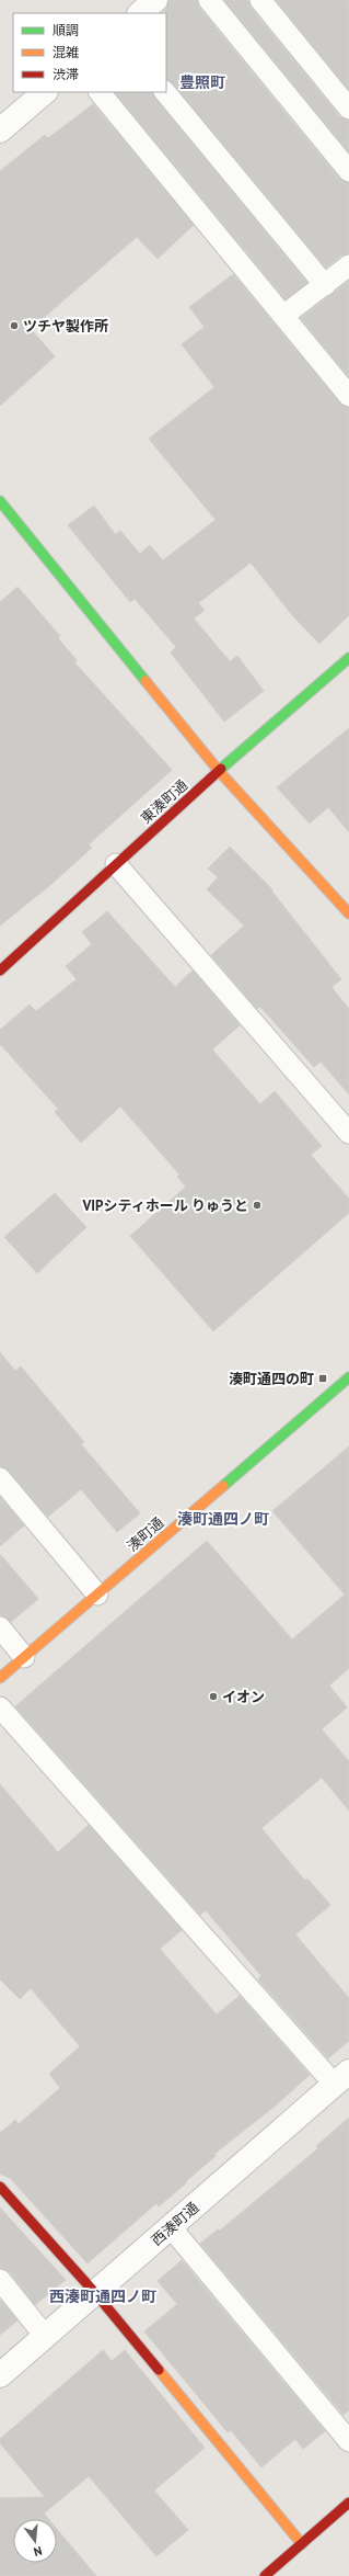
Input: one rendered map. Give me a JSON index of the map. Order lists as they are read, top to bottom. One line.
{"streets":{"street":["東湊町通","湊町通","西湊町通"]},"districts":["豊照町","湊町通四ノ町","西湊町通四ノ町"],"places":{"other":["ツチヤ製作所","VIPシティホール りゅうと","イオン"],"transit":["湊町通四の町"]},"legend":["順調","混雑","渋滞"],"north":"bottom"}
